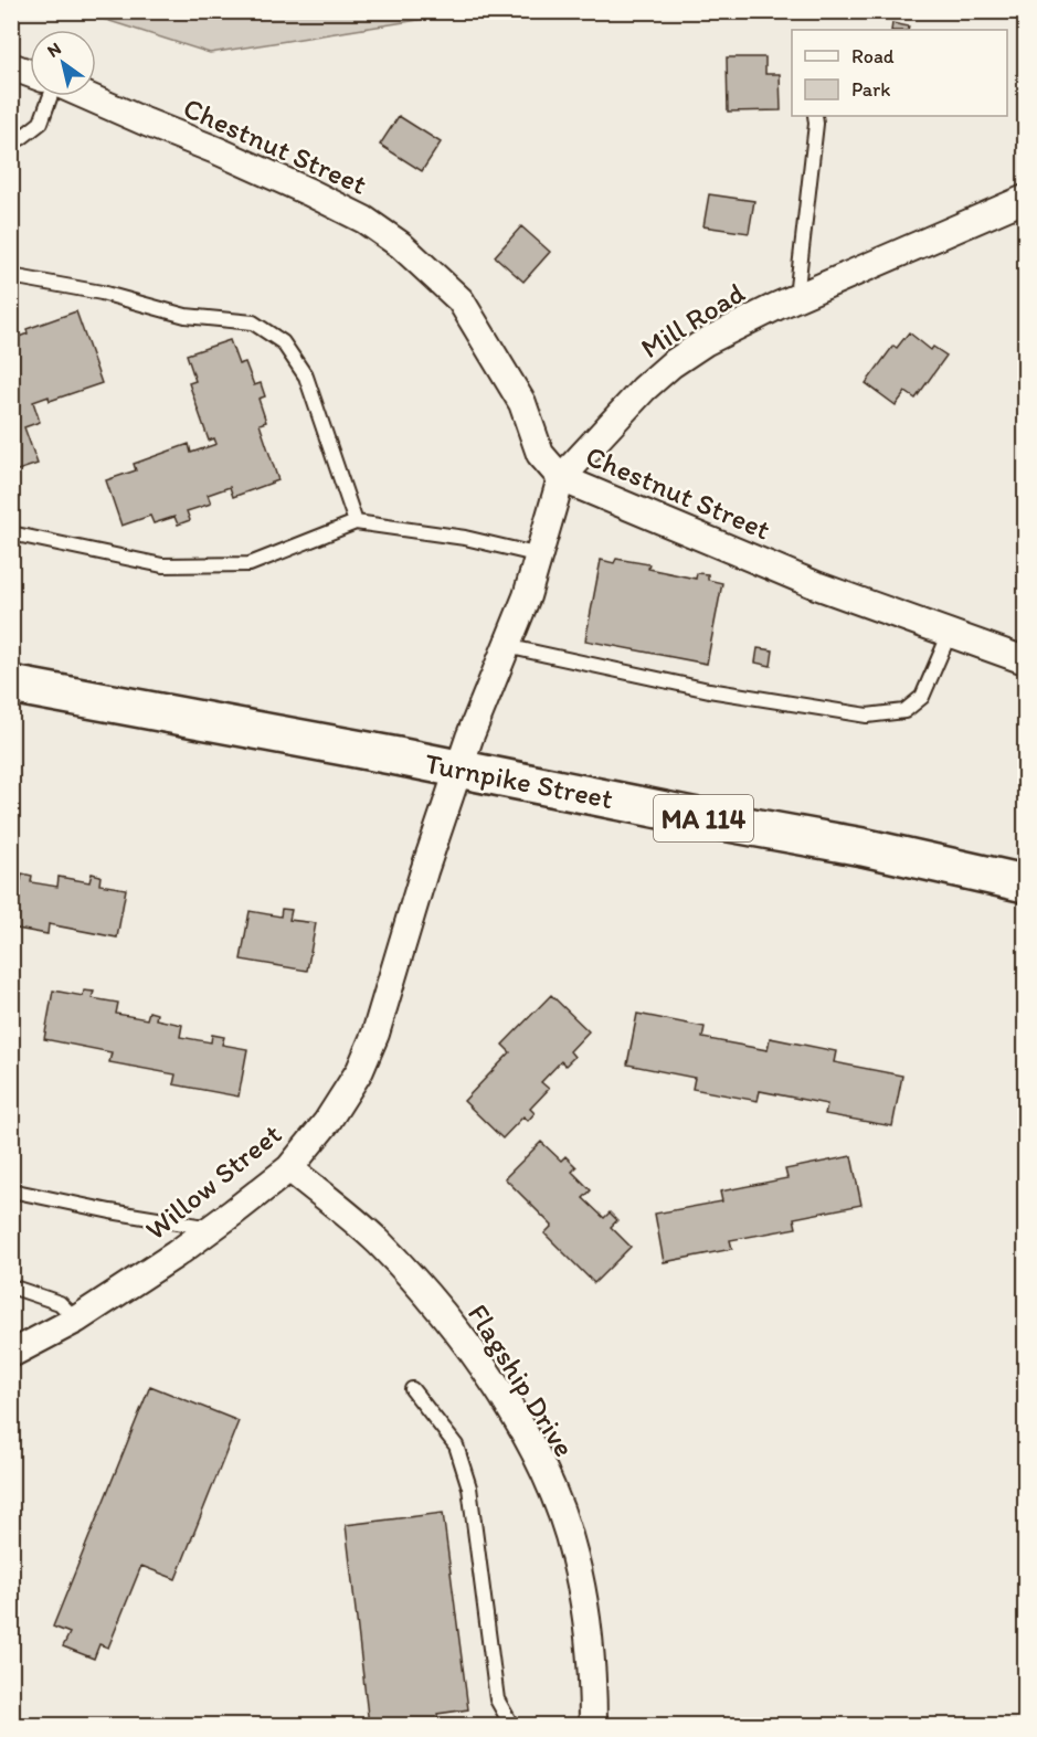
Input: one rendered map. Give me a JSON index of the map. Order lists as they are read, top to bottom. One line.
{"streets":{"highway":["Turnpike Street","MA 114"],"street":["Chestnut Street","Mill Road","Willow Street","Flagship Drive"]},"crossings":[["Chestnut Street","Mill Road"],["Mill Road","Turnpike Street"],["Mill Road","Willow Street"],["Turnpike Street","Willow Street"],["Willow Street","Flagship Drive"]],"legend":["Road","Park"],"north":"top left"}
